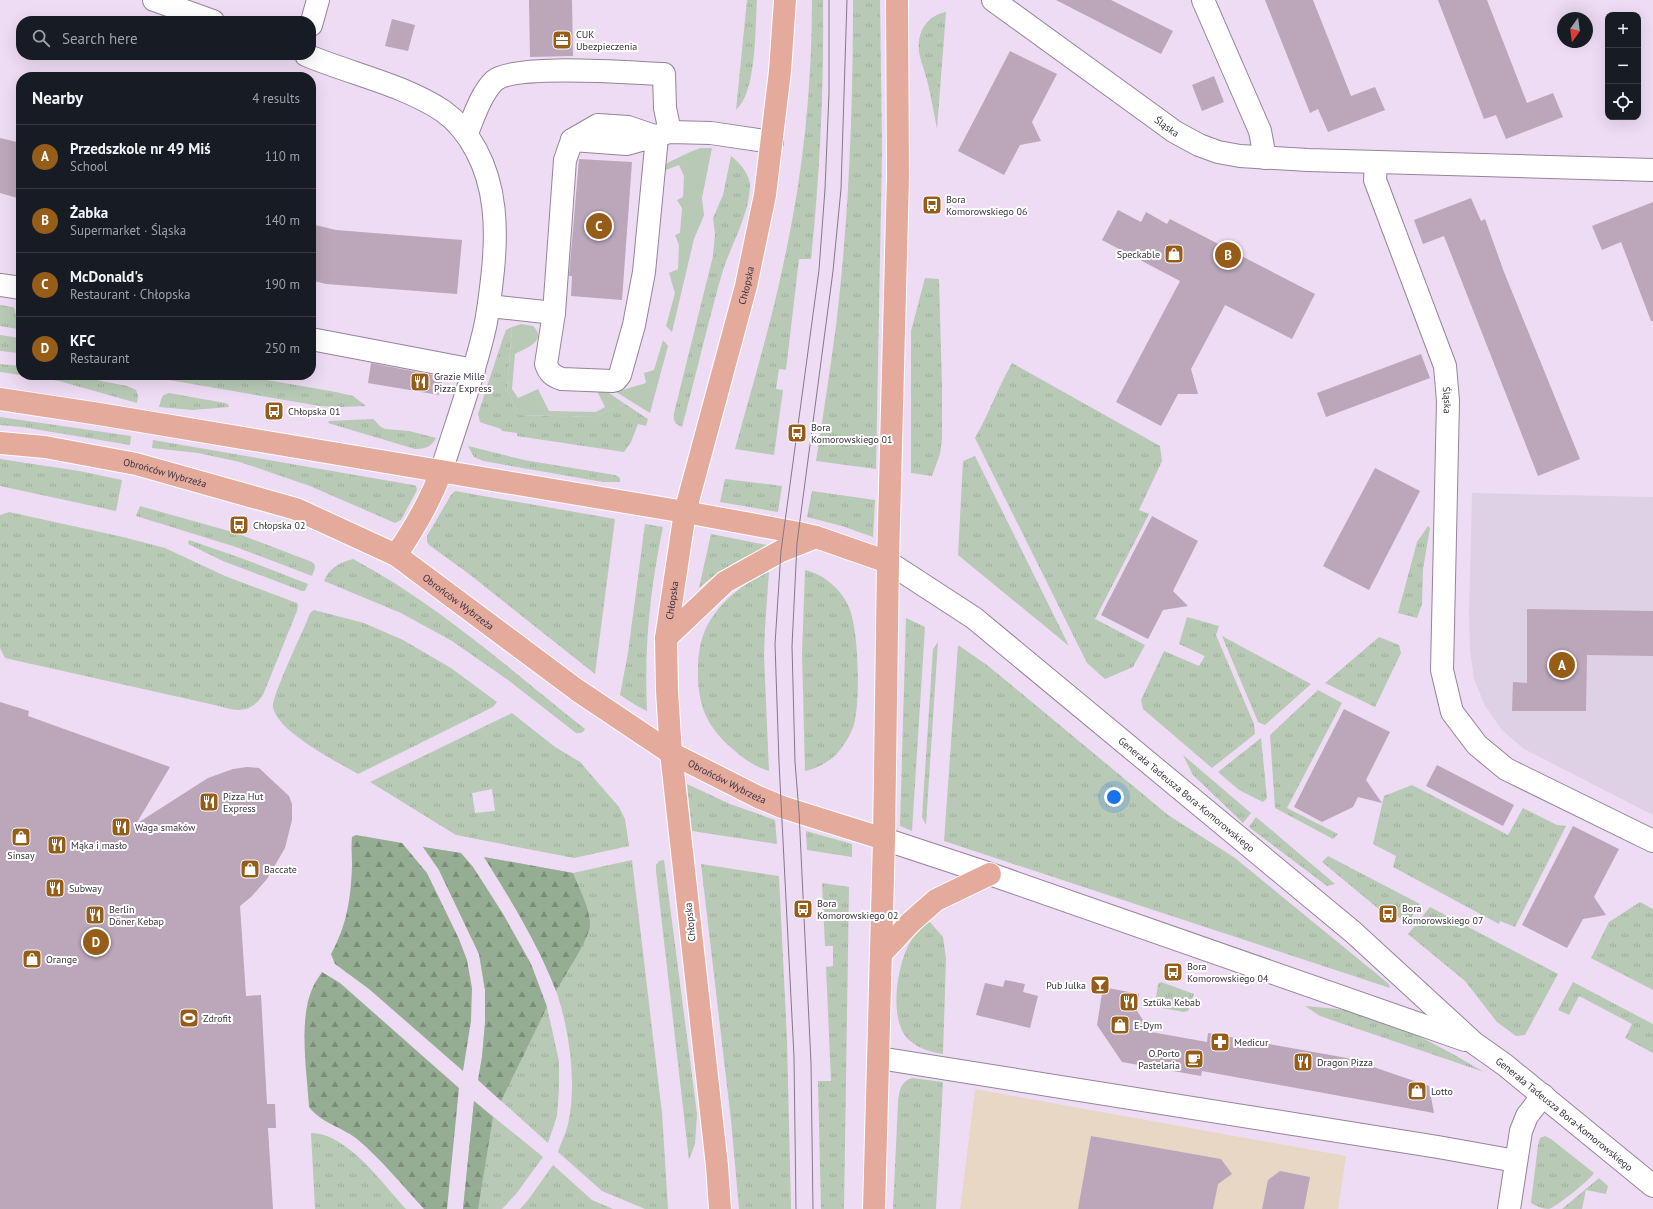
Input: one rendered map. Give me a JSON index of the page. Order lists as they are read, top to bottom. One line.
{"streets":{"main road":["Chłopska","Obrońców Wybrzeża"],"street":["Śląska","Generała Tadeusza Bora-Komorowskiego"]},"crossings":[["Chłopska","Obrońców Wybrzeża"],["Obrońców Wybrzeża","Generała Tadeusza Bora-Komorowskiego"]],"places":{"office":["CUK Ubezpieczenia"],"bus stop":["Bora Komorowskiego 06","Chłopska 01","Bora Komorowskiego 01","Chłopska 02","Bora Komorowskiego 02","Bora Komorowskiego 07","Bora Komorowskiego 04"],"shop":["Speckable","Sinsay","Baccate","Orange","E-Dym","Lotto"],"restaurant":["Grazie Mille Pizza Express","Pizza Hut Express","Waga smaków","Mąka i masło","Subway","Berlin Döner Kebap","Sztüka Kebab","Dragon Pizza"],"bar":["Pub Julka"],"sports":["Zdrofit"],"pharmacy":["Medicur"],"cafe":["O.Porto Pastelaria"]},"north":"bottom","page":{"map_buttons":["+","−"],"search":"Search here","heading":["Nearby","4 results"],"list":[{"mark":"A","name":"Przedszkole nr 49 Miś","note":"School","value":"110 m"},{"mark":"B","name":"Żabka","note":"Supermarket · Śląska","value":"140 m"},{"mark":"C","name":"McDonald's","note":"Restaurant · Chłopska","value":"190 m"},{"mark":"D","name":"KFC","note":"Restaurant","value":"250 m"}],"pins":["C","B","A","D"]}}
